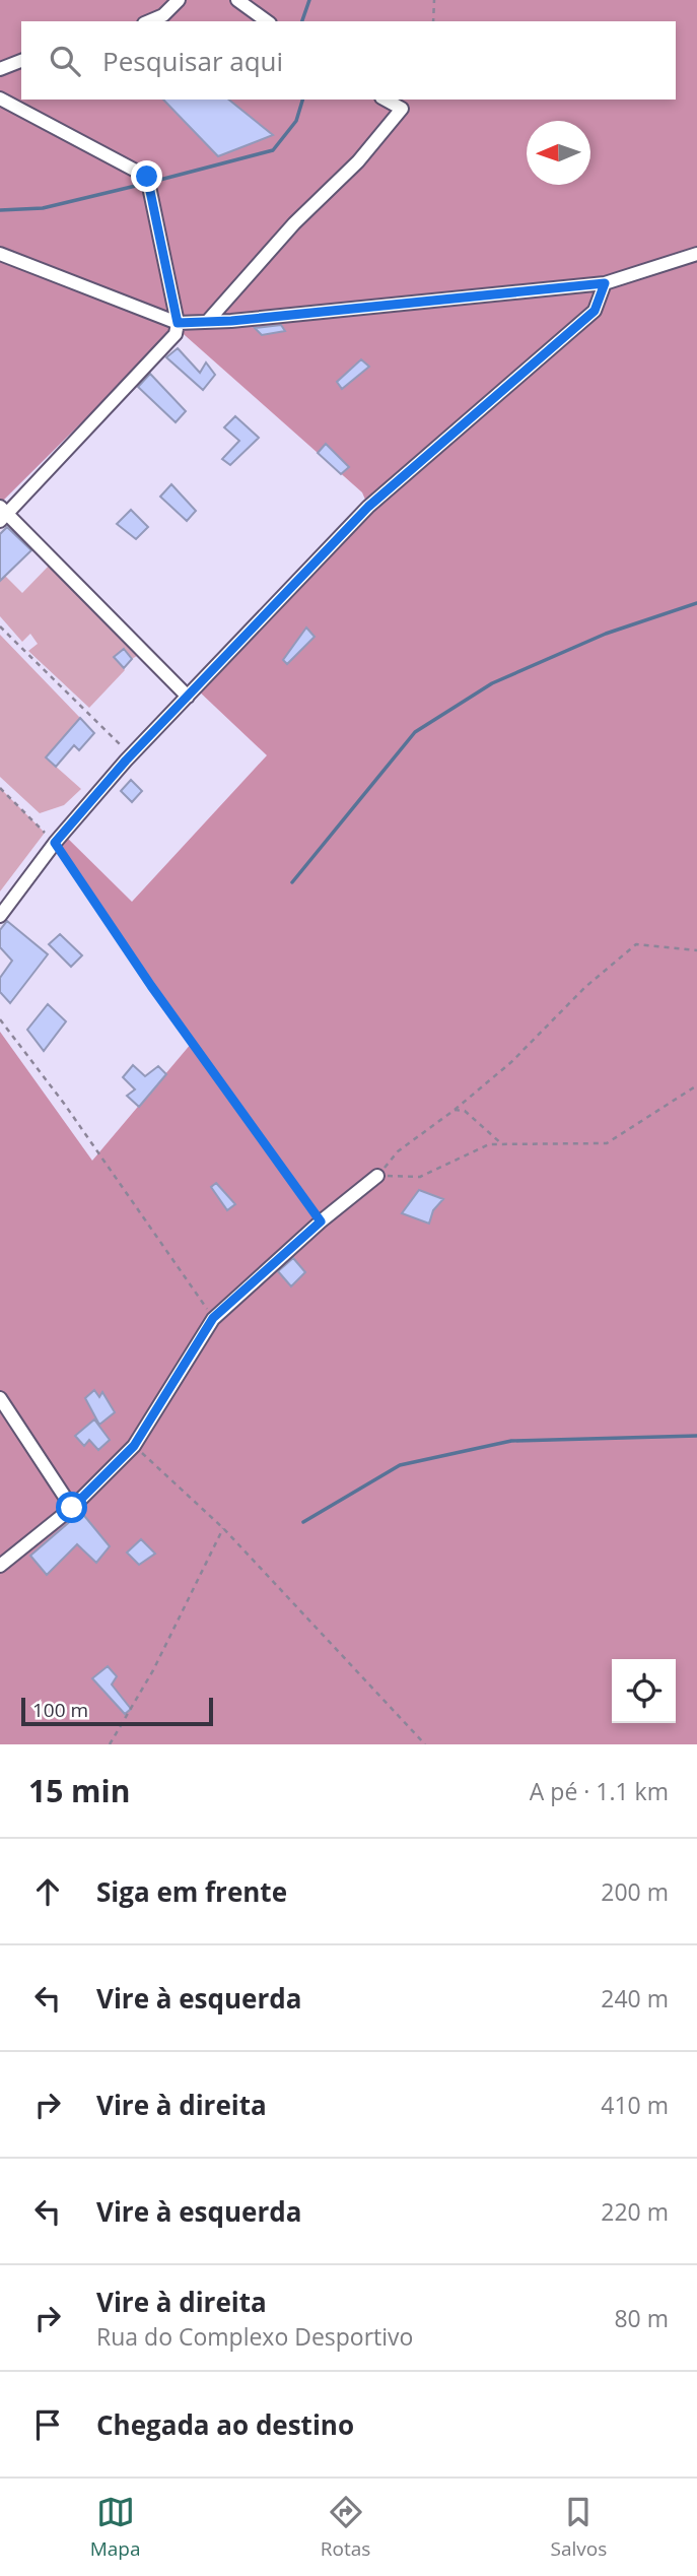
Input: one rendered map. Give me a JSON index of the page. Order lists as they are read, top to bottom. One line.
{"scale_bar":"100 m","north":"left","page":{"search":"Pesquisar aqui","scale":"100 m","heading":["15 min","A pé · 1.1 km"],"list":[["Siga em frente","200 m"],["Vire à esquerda","240 m"],["Vire à direita","410 m"],["Vire à esquerda","220 m"],["Vire à direita","Rua do Complexo Desportivo","80 m"],"Chegada ao destino"],"nav":["Mapa","Rotas","Salvos"]}}
